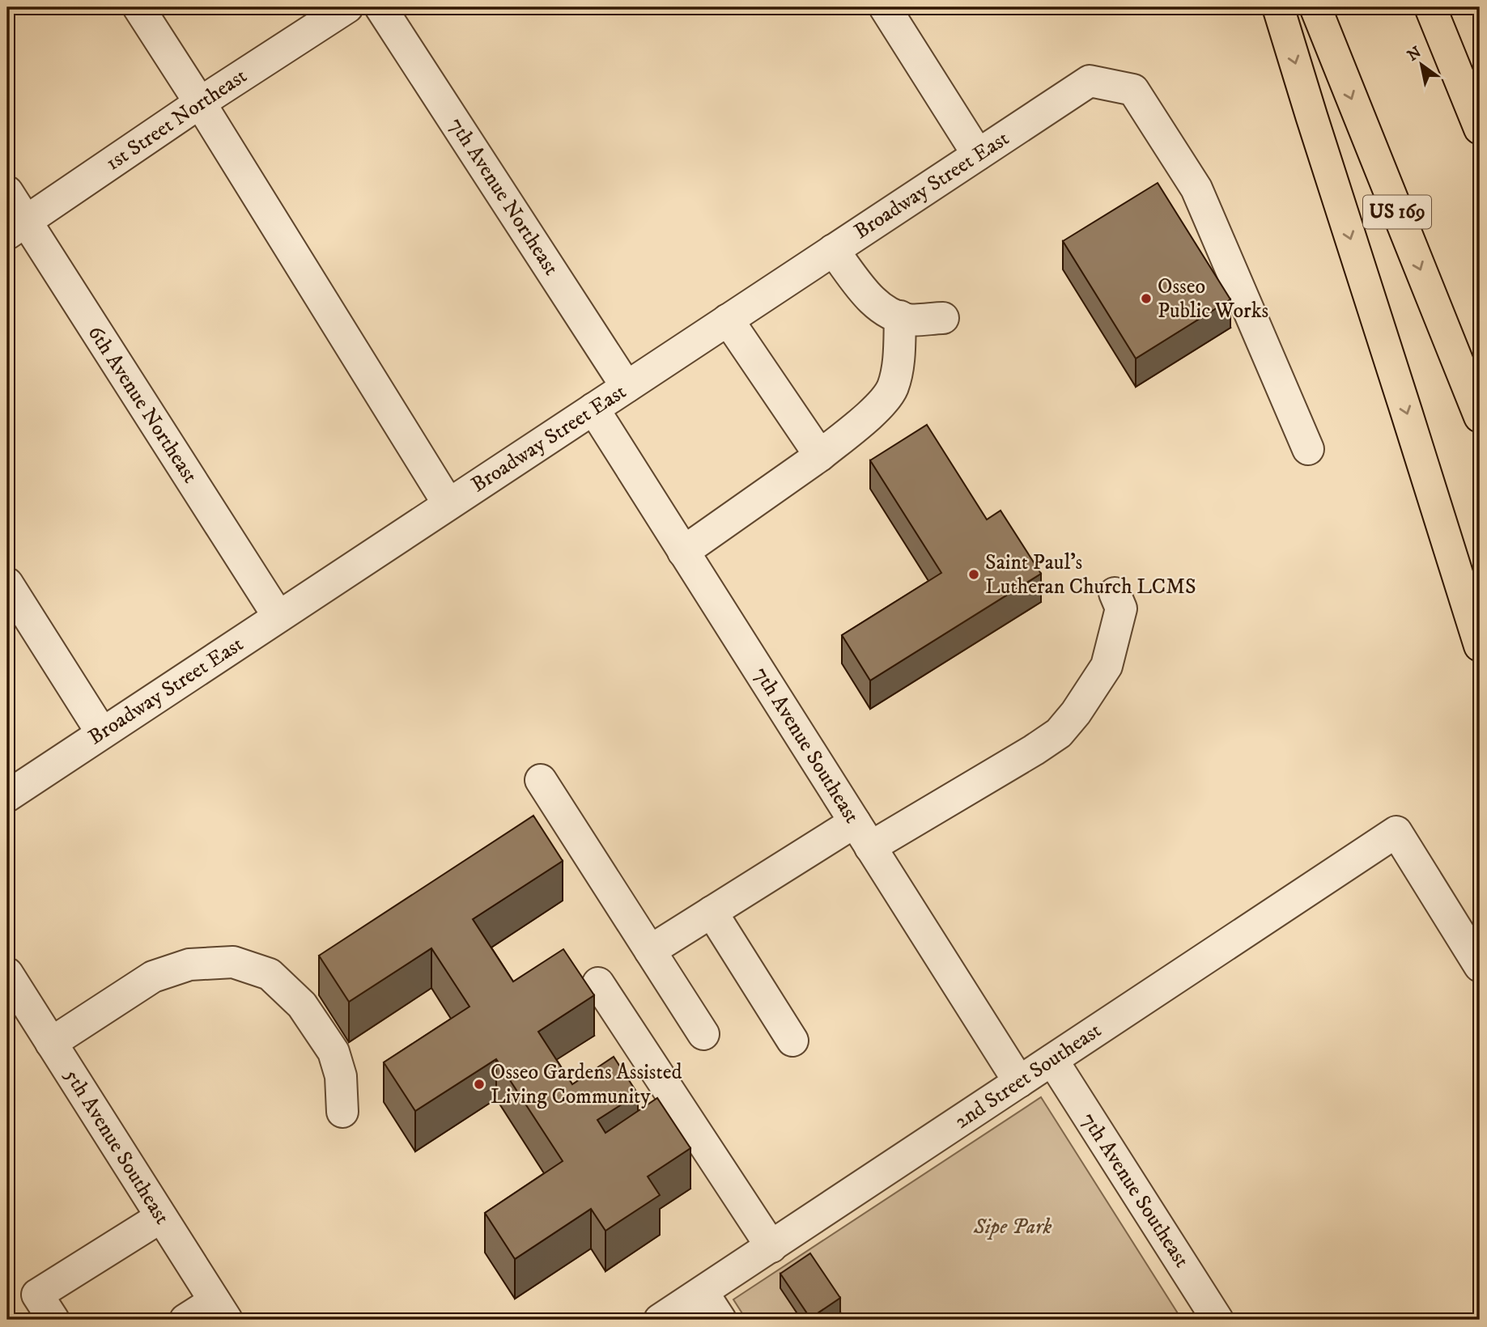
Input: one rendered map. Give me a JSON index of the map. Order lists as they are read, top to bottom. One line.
{"streets":{"highway":["US 169"],"street":["1st Street Northeast","Broadway Street East","7th Avenue Northeast","6th Avenue Northeast","7th Avenue Southeast","2nd Street Southeast","5th Avenue Southeast"]},"crossings":[["1st Street Northeast","6th Avenue Northeast"],["Broadway Street East","7th Avenue Northeast"],["Broadway Street East","6th Avenue Northeast"],["Broadway Street East","7th Avenue Southeast"],["7th Avenue Southeast","2nd Street Southeast"]],"parks":["Sipe Park"],"places":["Osseo Public Works","Saint Paul's Lutheran Church LCMS","Osseo Gardens Assisted Living Community"],"north":"top left"}
